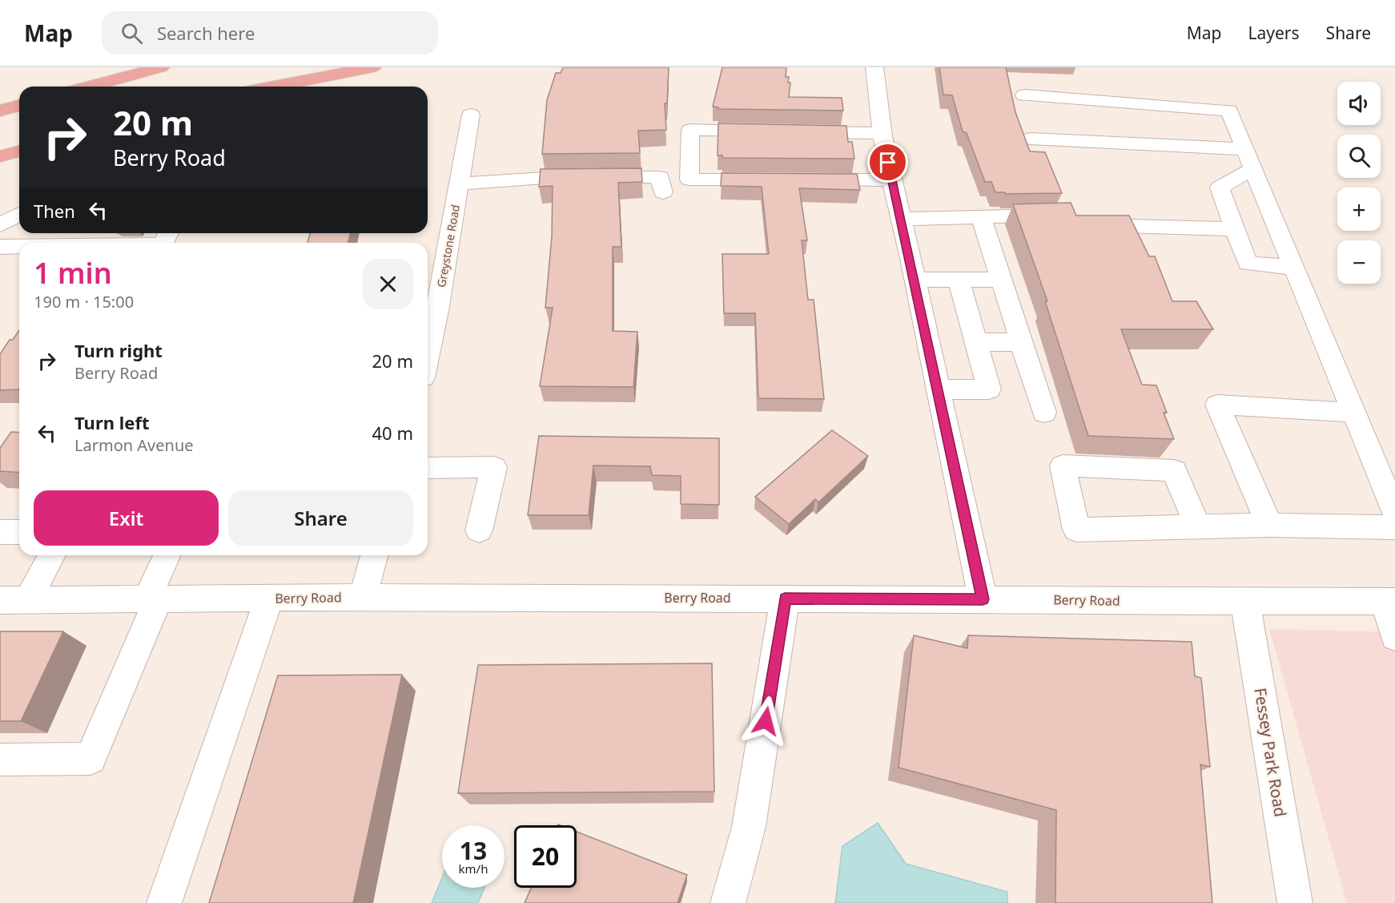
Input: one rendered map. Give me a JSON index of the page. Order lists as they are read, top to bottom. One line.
{"streets":{"street":["Greystone Road","Berry Road","Fessey Park Road"]},"crossings":[["Berry Road","Fessey Park Road"]],"page":{"header":"Map","search":"Search here","nav":["Map","Layers","Share"],"map_buttons":["+","−"],"turn":["20 m","Berry Road"],"then":"Then","heading":["1 min","190 m · 15:00"],"list":[{"name":"Turn right","note":"Berry Road","value":"20 m"},{"name":"Turn left","note":"Larmon Avenue","value":"40 m"}],"buttons":["Exit","Share"],"speed":"13 km/h","limit":"20"}}
